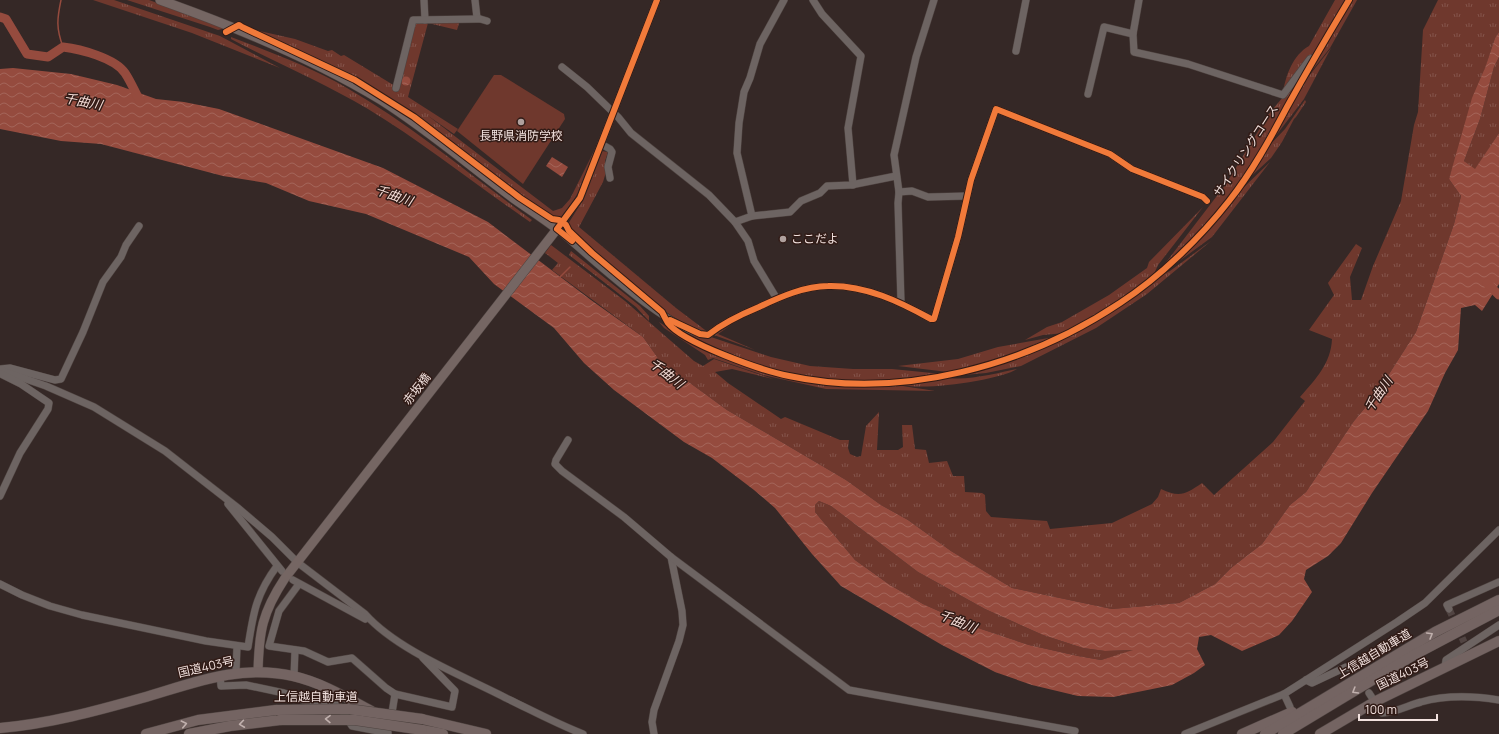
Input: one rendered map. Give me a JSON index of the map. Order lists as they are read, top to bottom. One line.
{"streets":{"highway":["上信越自動車道","国道403号"],"main road":["赤坂橋"],"cycle path":["サイクリングコース"]},"crossings":[["赤坂橋","国道403号"]],"water":["千曲川"],"places":["長野県消防学校","ここだよ"],"scale_bar":"100 m"}
